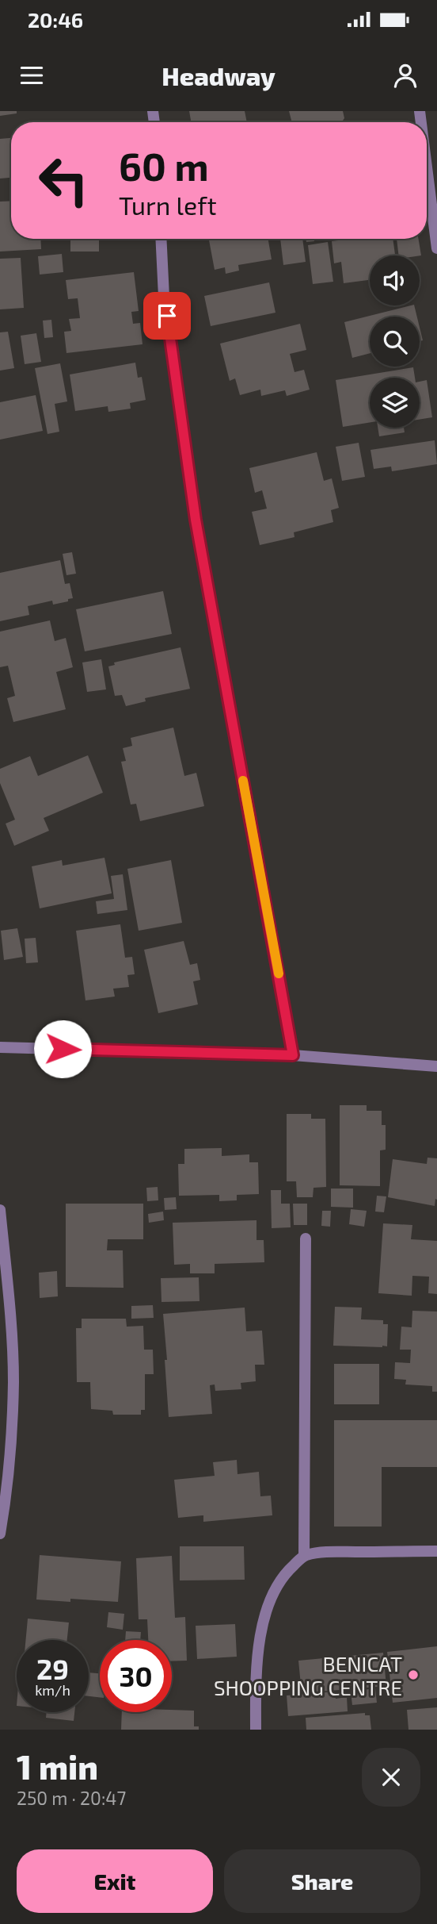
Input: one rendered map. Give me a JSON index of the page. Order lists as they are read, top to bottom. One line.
{"places":["BENICAT SHOOPPING CENTRE"],"page":{"status":"20:46","header":"Headway","turn":["60 m","Turn left"],"speed":"29 km/h","limit":"30","heading":["1 min","250 m · 20:47"],"buttons":["Exit","Share"]}}
